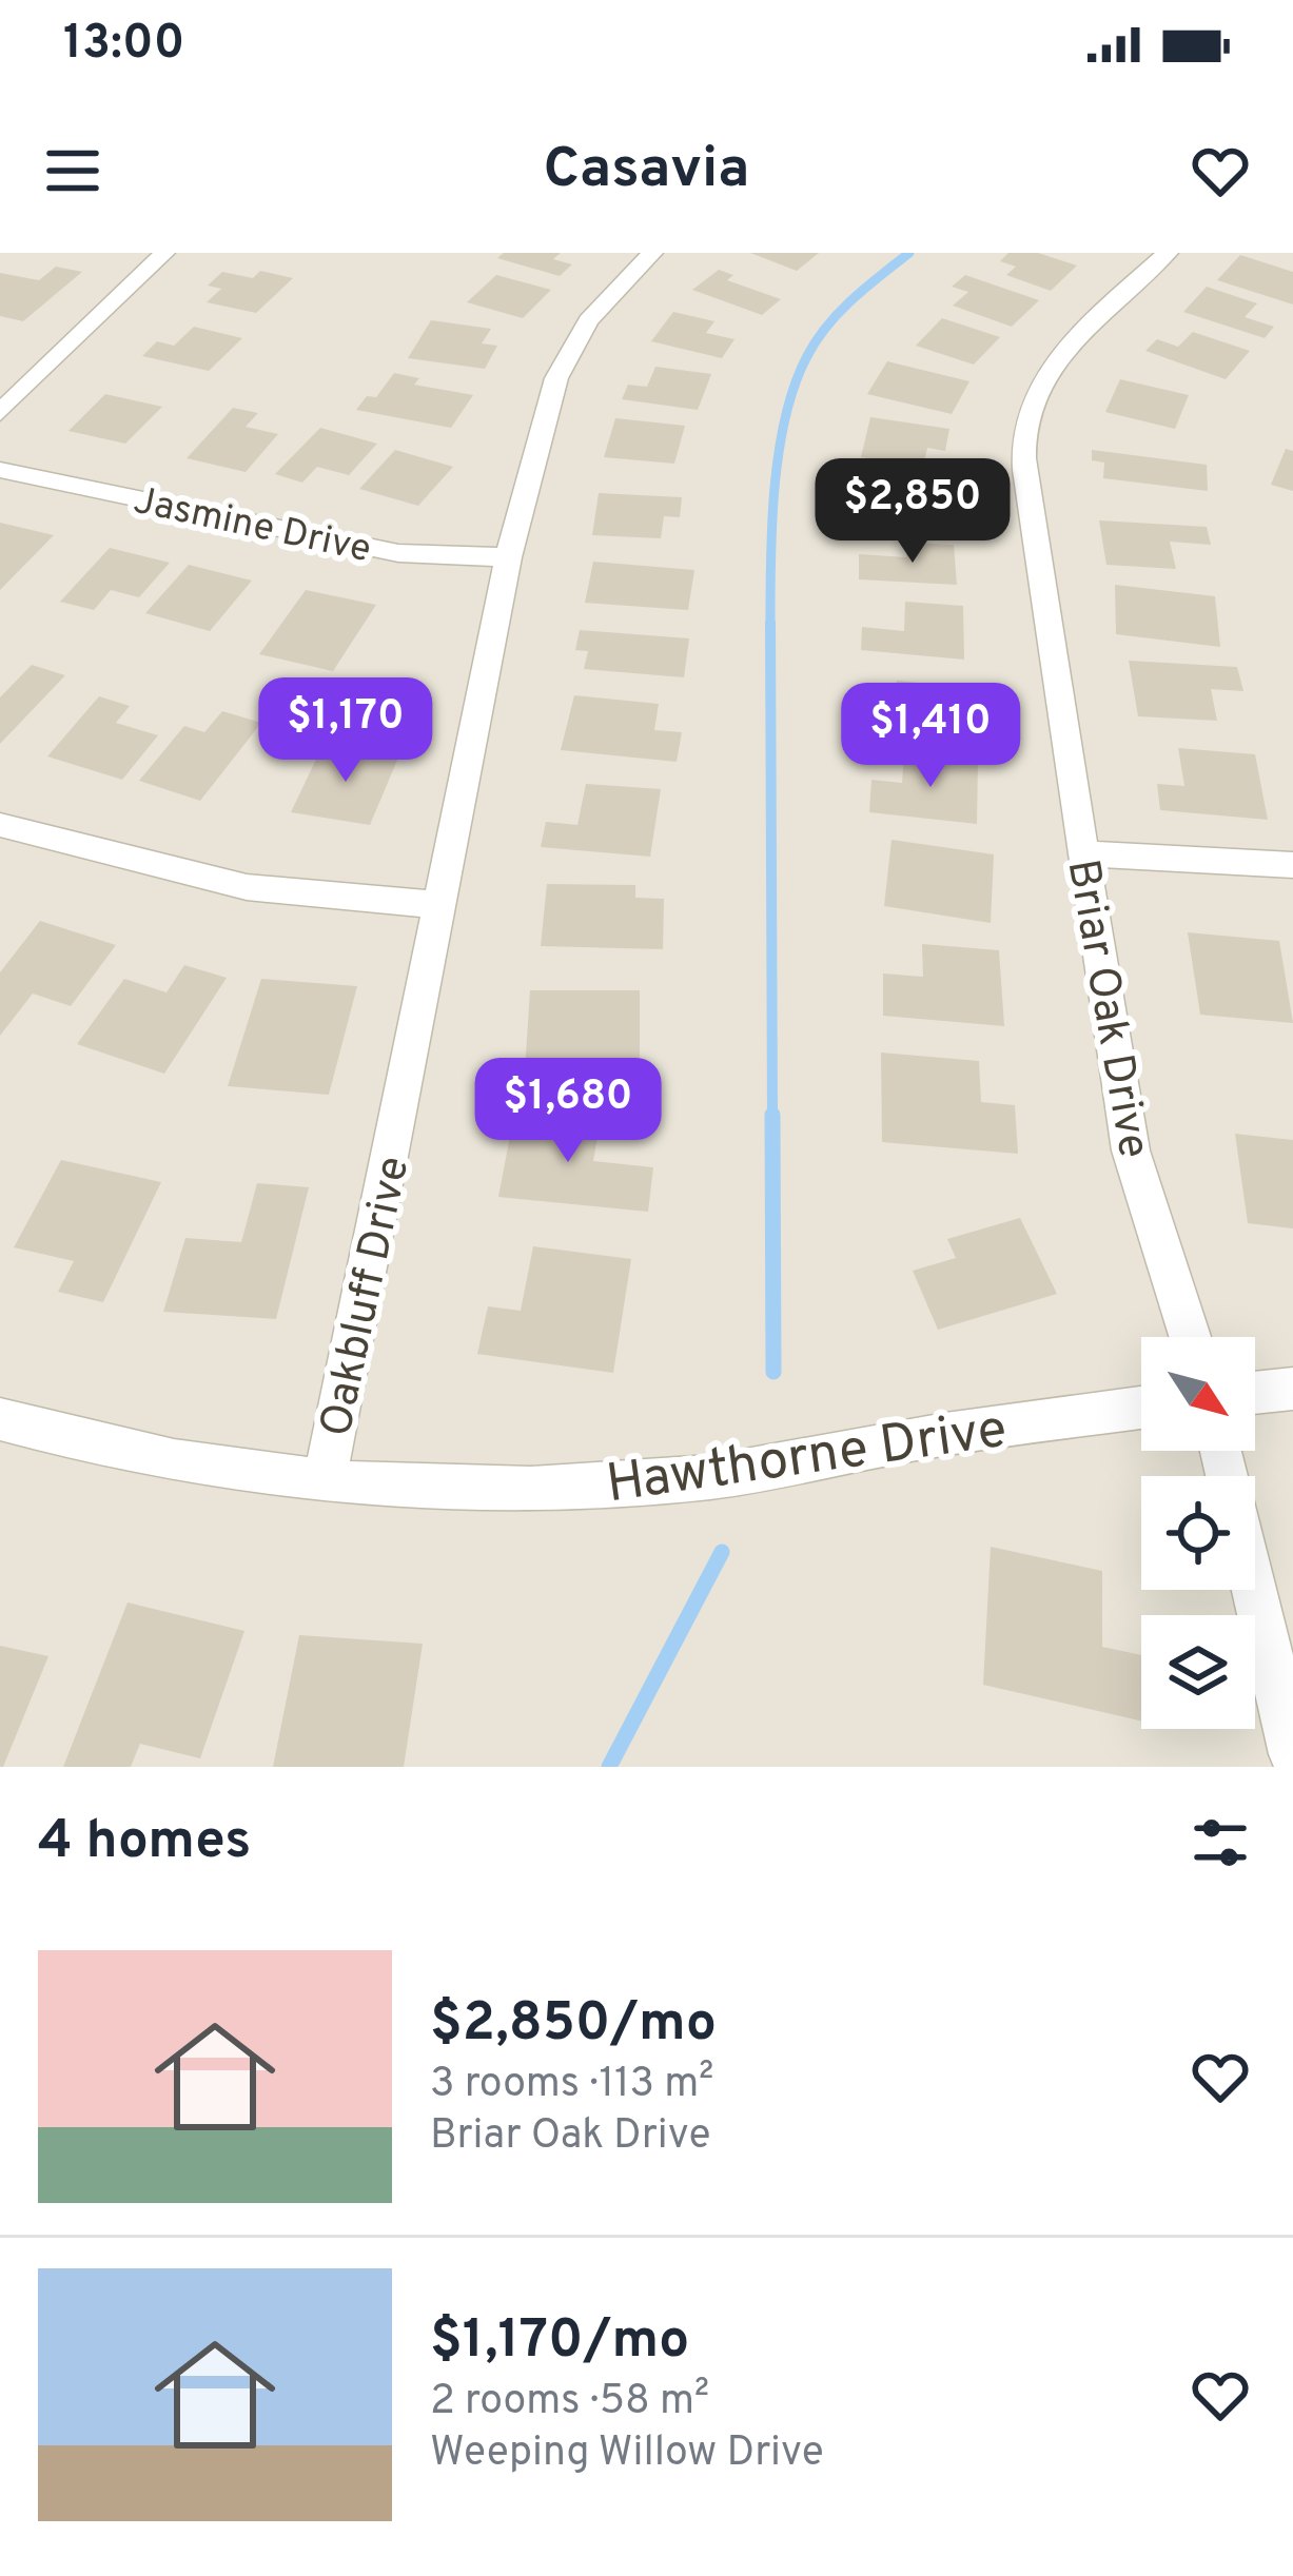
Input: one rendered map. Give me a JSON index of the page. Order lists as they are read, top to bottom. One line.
{"streets":{"street":["Jasmine Drive","Briar Oak Drive","Oakbluff Drive","Hawthorne Drive"]},"crossings":[["Jasmine Drive","Oakbluff Drive"],["Oakbluff Drive","Hawthorne Drive"]],"north":"bottom right","page":{"status":"13:00","header":"Casavia","price":["$2,850","$1,170","$1,410","$1,680"],"heading":"4 homes","list":[{"name":"$2,850/mo","note":"3 rooms · 113 m² · Briar Oak Drive"},{"name":"$1,170/mo","note":"2 rooms · 58 m² · Weeping Willow Drive"}]}}
